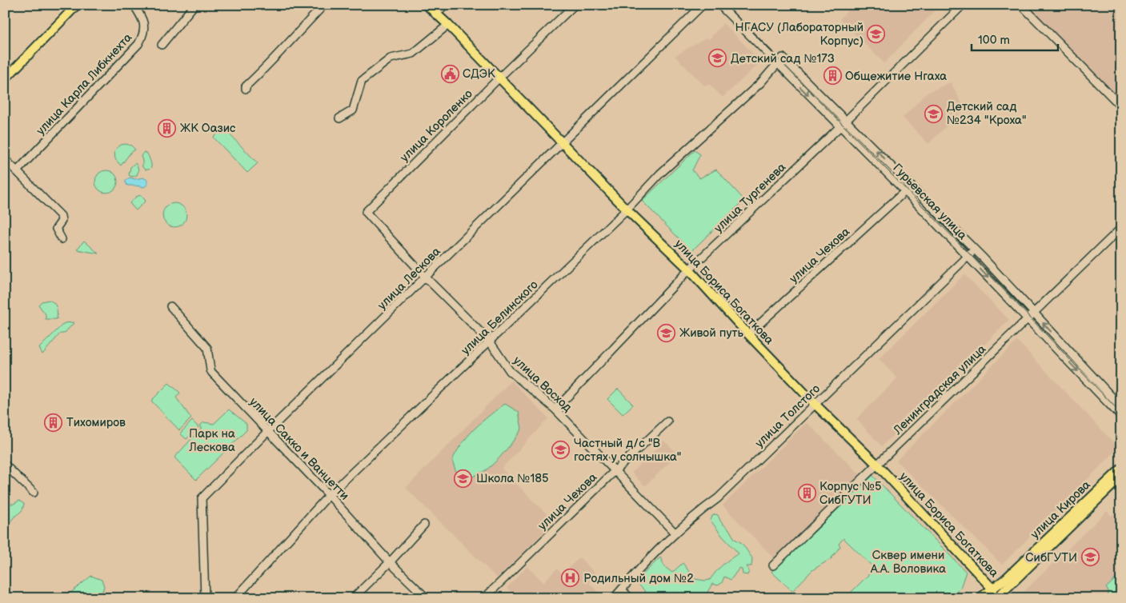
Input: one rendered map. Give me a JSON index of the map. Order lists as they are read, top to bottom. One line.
{"streets":{"main road":["улица Бориса Богаткова","улица Кирова"],"street":["улица Карла Либкнехта","улица Короленко","улица Тургенева","Гурьевская улица","улица Чехова","улица Лескова","улица Белинского","улица Восход","Ленинградская улица","улица Толстого","улица Сакко и Ванцетти"]},"crossings":[["улица Короленко","улица Бориса Богаткова"],["улица Короленко","улица Восход"],["улица Тургенева","Гурьевская улица"],["улица Тургенева","улица Бориса Богаткова"],["улица Тургенева","улица Восход"],["Гурьевская улица","улица Чехова"],["Гурьевская улица","улица Белинского"],["Гурьевская улица","Ленинградская улица"],["Гурьевская улица","улица Толстого"],["улица Чехова","улица Бориса Богаткова"],["улица Чехова","улица Восход"],["улица Лескова","улица Бориса Богаткова"],["улица Лескова","улица Восход"],["улица Лескова","улица Сакко и Ванцетти"],["улица Бориса Богаткова","улица Белинского"],["улица Бориса Богаткова","Ленинградская улица"],["улица Бориса Богаткова","улица Толстого"],["улица Бориса Богаткова","улица Кирова"],["улица Белинского","улица Восход"],["улица Белинского","улица Сакко и Ванцетти"],["улица Восход","улица Толстого"]],"parks":["Парк на Лескова","Cквер имени А.А. Воловика"],"places":{"school or university":["НГАСУ (Лабораторный Корпус)","Детский сад №173","Детский сад №234 \"Кроха\"","Живой путь","Частный д/c \"В гостях у солнышка\"","Школа №185","СибГУТИ"],"public building":["СДЭК"],"building":["Общежитие Нгаха","ЖК Оазис","Тихомиров","Корпус №5 СибГУТИ"],"hospital":["Родильный дом №2"]},"scale_bar":"100 m"}
